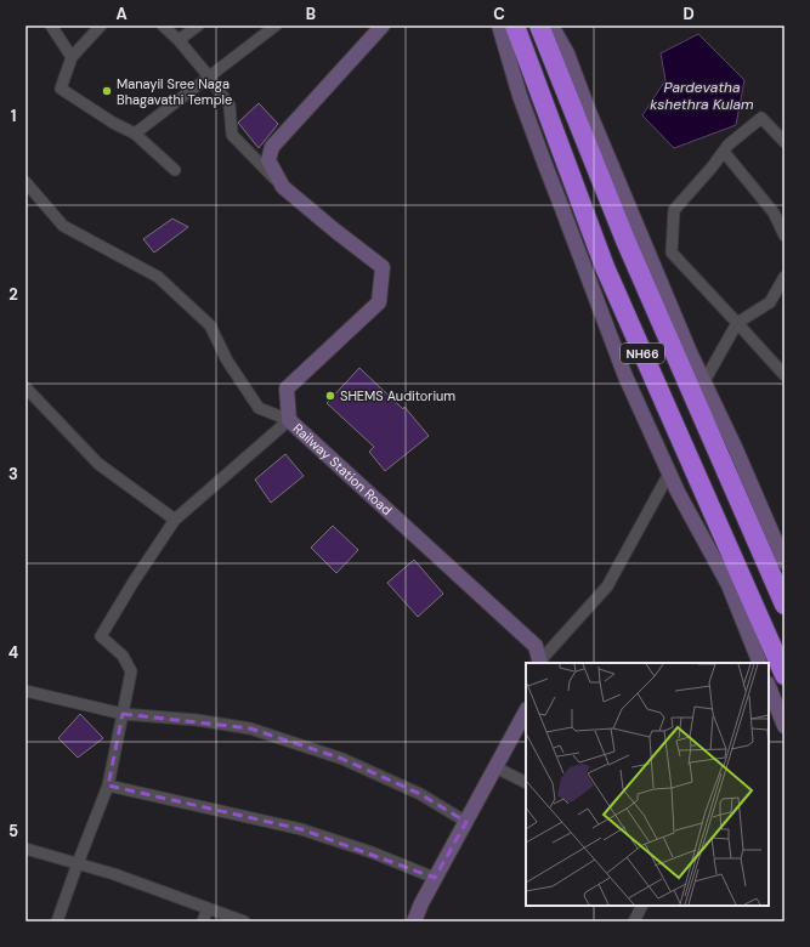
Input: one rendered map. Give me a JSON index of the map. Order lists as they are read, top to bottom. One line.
{"streets":{"highway":["NH66"],"street":["Railway Station Road"]},"water":["Pardevatha kshethra Kulam"],"places":["Manayil Sree Naga Bhagavathi Temple","SHEMS Auditorium"],"grid":{"columns":["A","B","C","D"],"rows":["1","2","3","4","5"]}}
